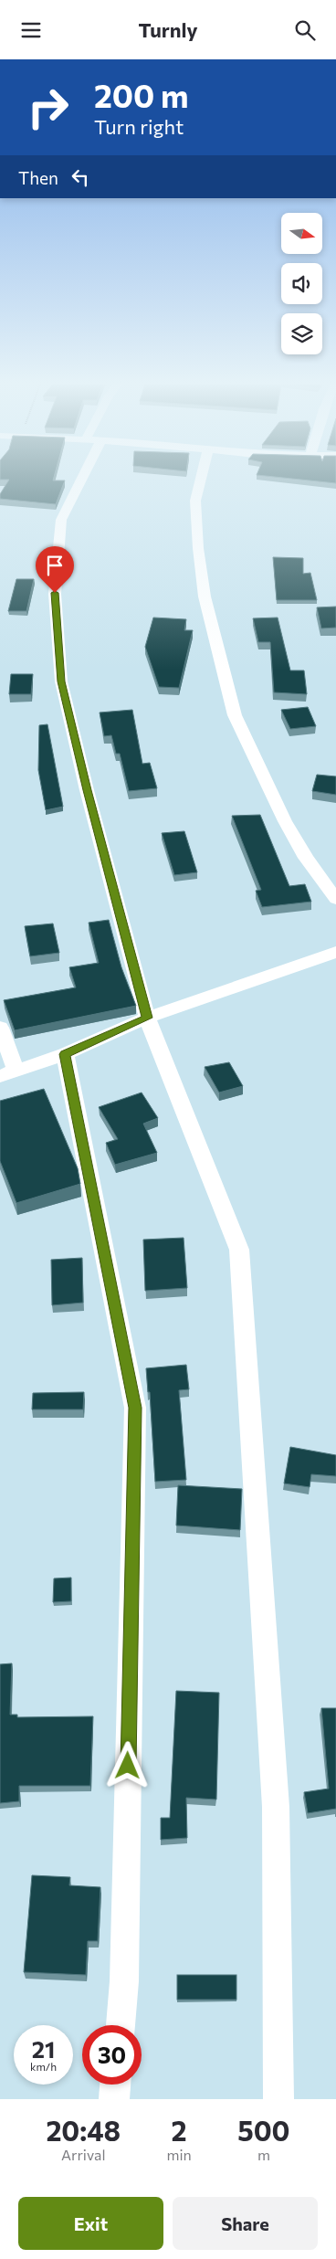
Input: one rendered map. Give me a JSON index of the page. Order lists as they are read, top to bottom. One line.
{"north":"right","page":{"header":"Turnly","turn":["200 m","Turn right"],"then":"Then","speed":"21 km/h","limit":"30","eta":["20:48","Arrival","2","min","500","m"],"buttons":["Exit","Share"]}}
